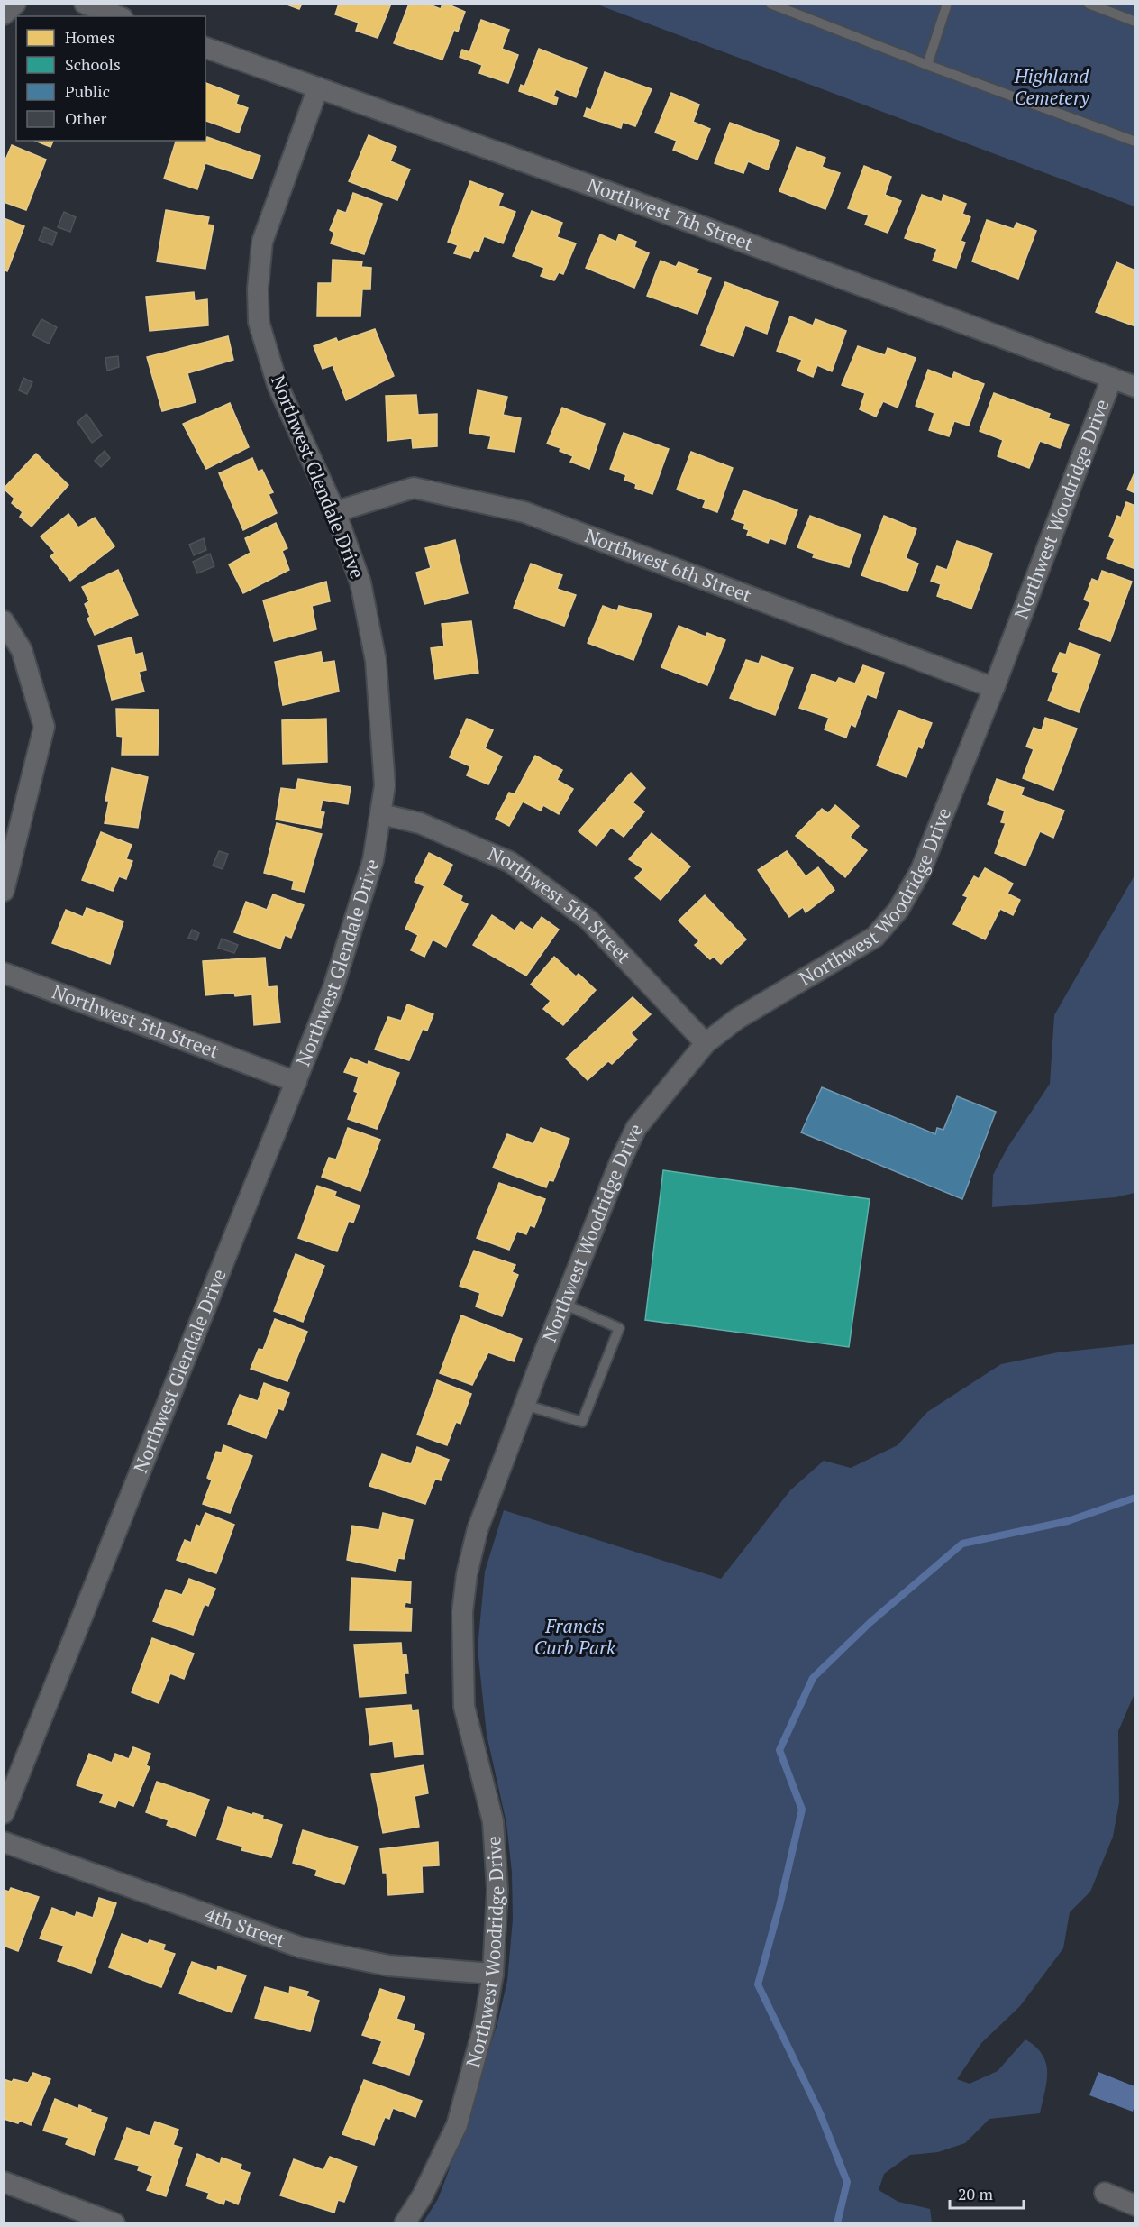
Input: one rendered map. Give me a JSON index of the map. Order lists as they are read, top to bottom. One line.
{"streets":{"street":["Northwest 7th Street","Northwest Glendale Drive","Northwest Woodridge Drive","Northwest 6th Street","Northwest 5th Street","4th Street"]},"crossings":[["Northwest 7th Street","Northwest Glendale Drive"],["Northwest 7th Street","Northwest Woodridge Drive"],["Northwest Glendale Drive","Northwest 6th Street"],["Northwest Glendale Drive","Northwest 5th Street"],["Northwest Woodridge Drive","Northwest 6th Street"],["Northwest Woodridge Drive","Northwest 5th Street"],["Northwest Woodridge Drive","4th Street"]],"parks":["Highland Cemetery","Francis Curb Park"],"legend":["Homes","Schools","Public","Other"],"scale_bar":"20 m"}
